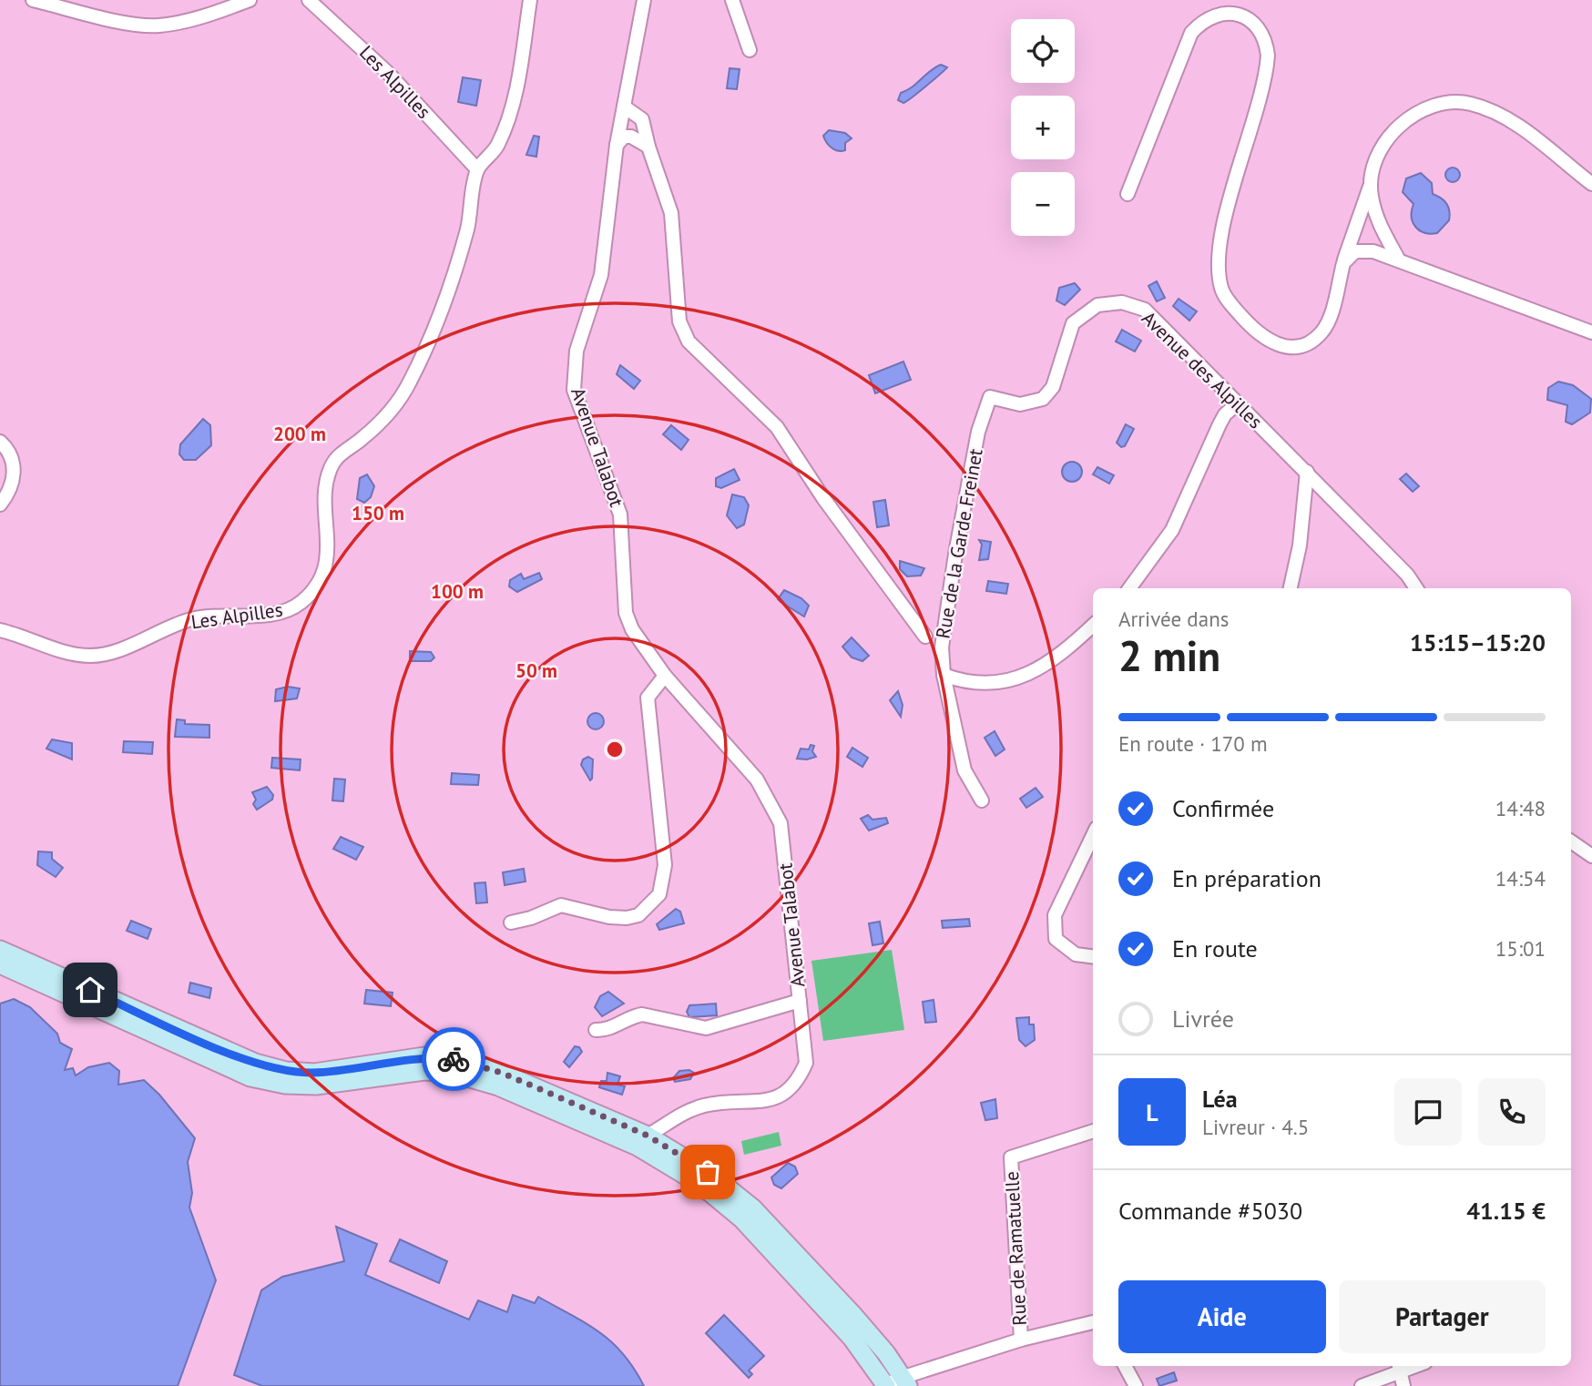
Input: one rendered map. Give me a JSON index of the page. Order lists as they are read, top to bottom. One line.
{"streets":{"street":["Les Alpilles","Avenue des Alpilles","Avenue Talabot","Rue de la Garde Freinet","Rue de Ramatuelle"]},"crossings":[["Avenue des Alpilles","Rue de la Garde Freinet"]],"page":{"map_buttons":["+","−"],"heading":["2 min","Arrivée dans","15:15–15:20"],"panel":["Léa","Livreur · 4.5","Commande #5030","41.15 €"],"bar":"En route · 170 m","list":[["Confirmée","14:48"],["En préparation","14:54"],["En route","15:01"],"Livrée"],"round":"L","buttons":["Aide","Partager"]},"rings":["200 m","150 m","100 m","50 m"]}
